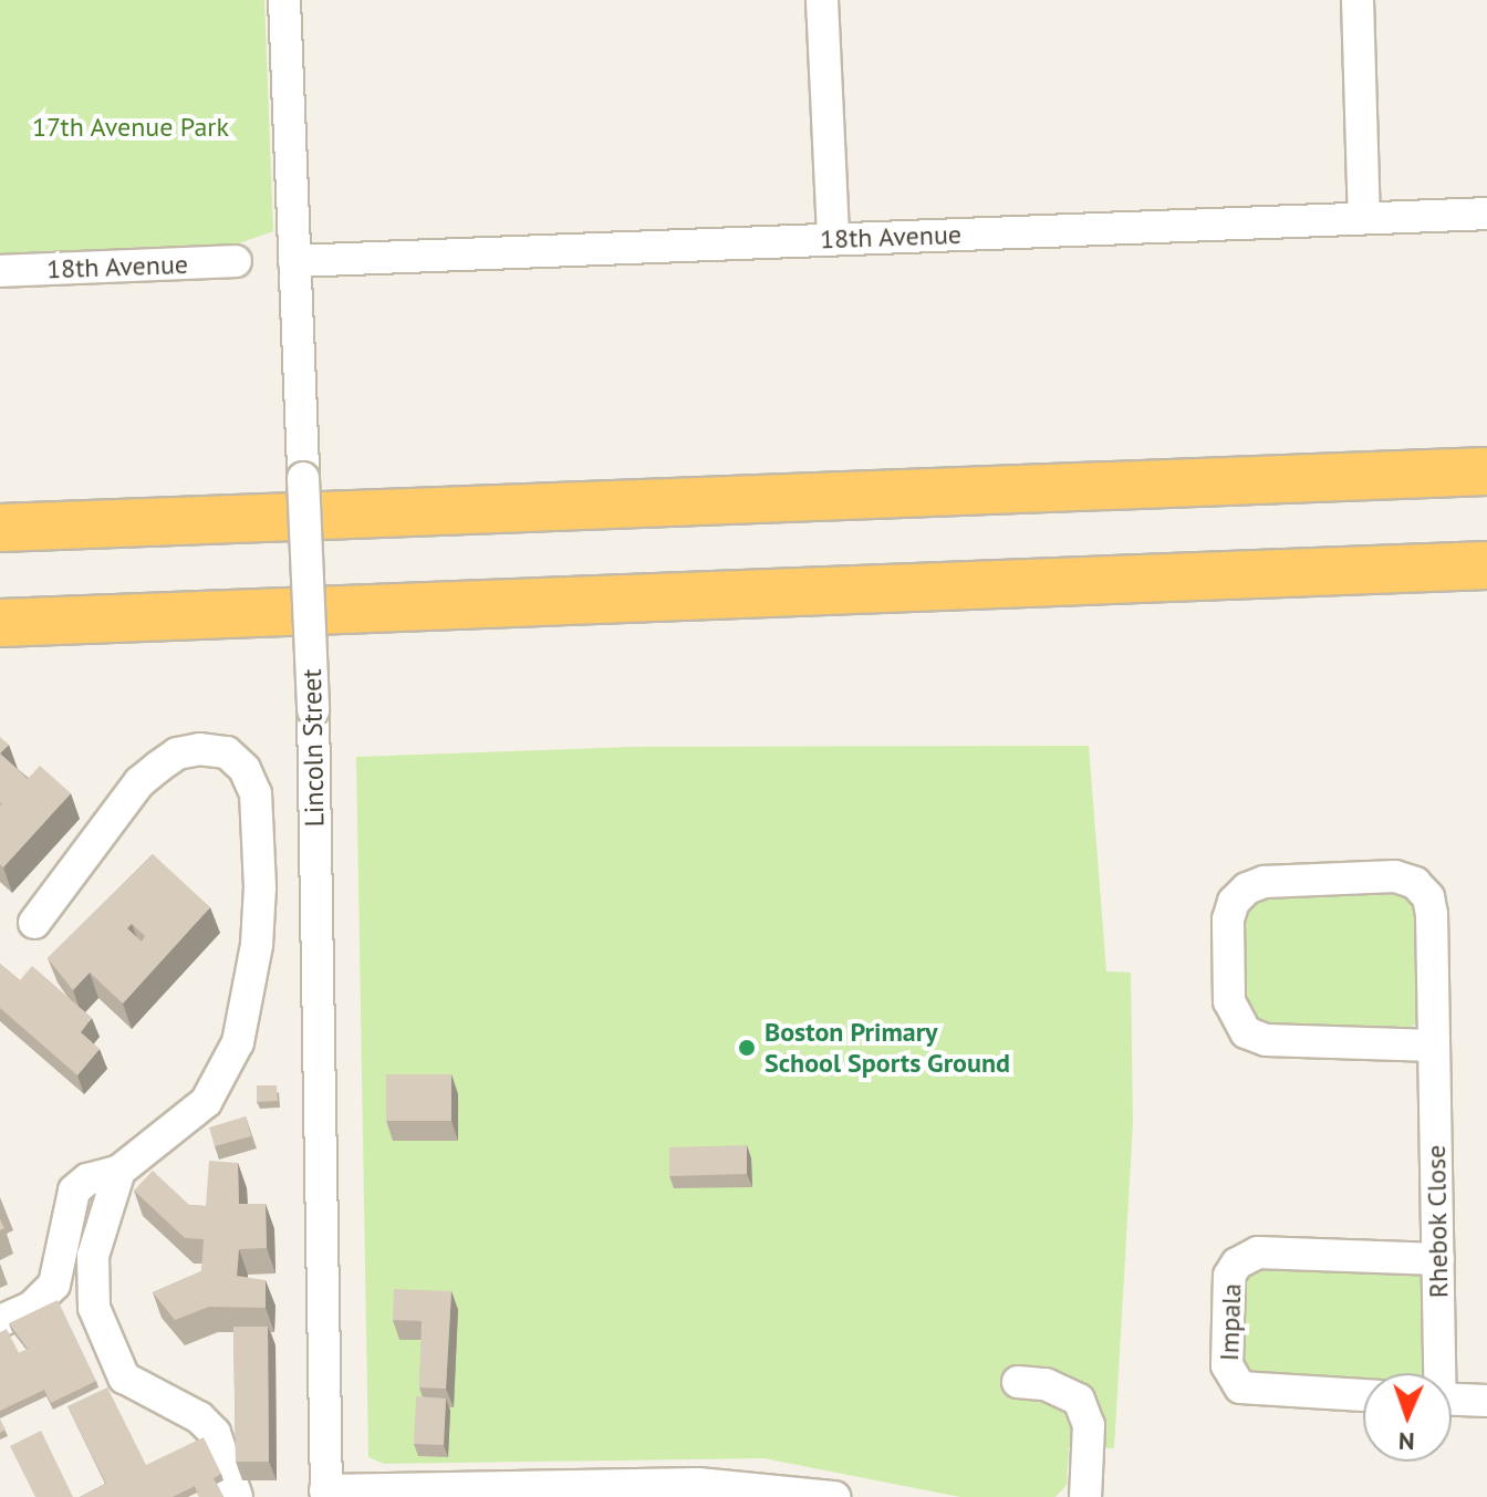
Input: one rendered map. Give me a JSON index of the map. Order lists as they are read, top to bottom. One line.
{"streets":{"street":["18th Avenue","Lincoln Street","Rhebok Close","Impala"]},"crossings":[["18th Avenue","Lincoln Street"],["Rhebok Close","Impala"]],"parks":["17th Avenue Park"],"places":["Boston Primary School Sports Ground"],"north":"bottom"}
